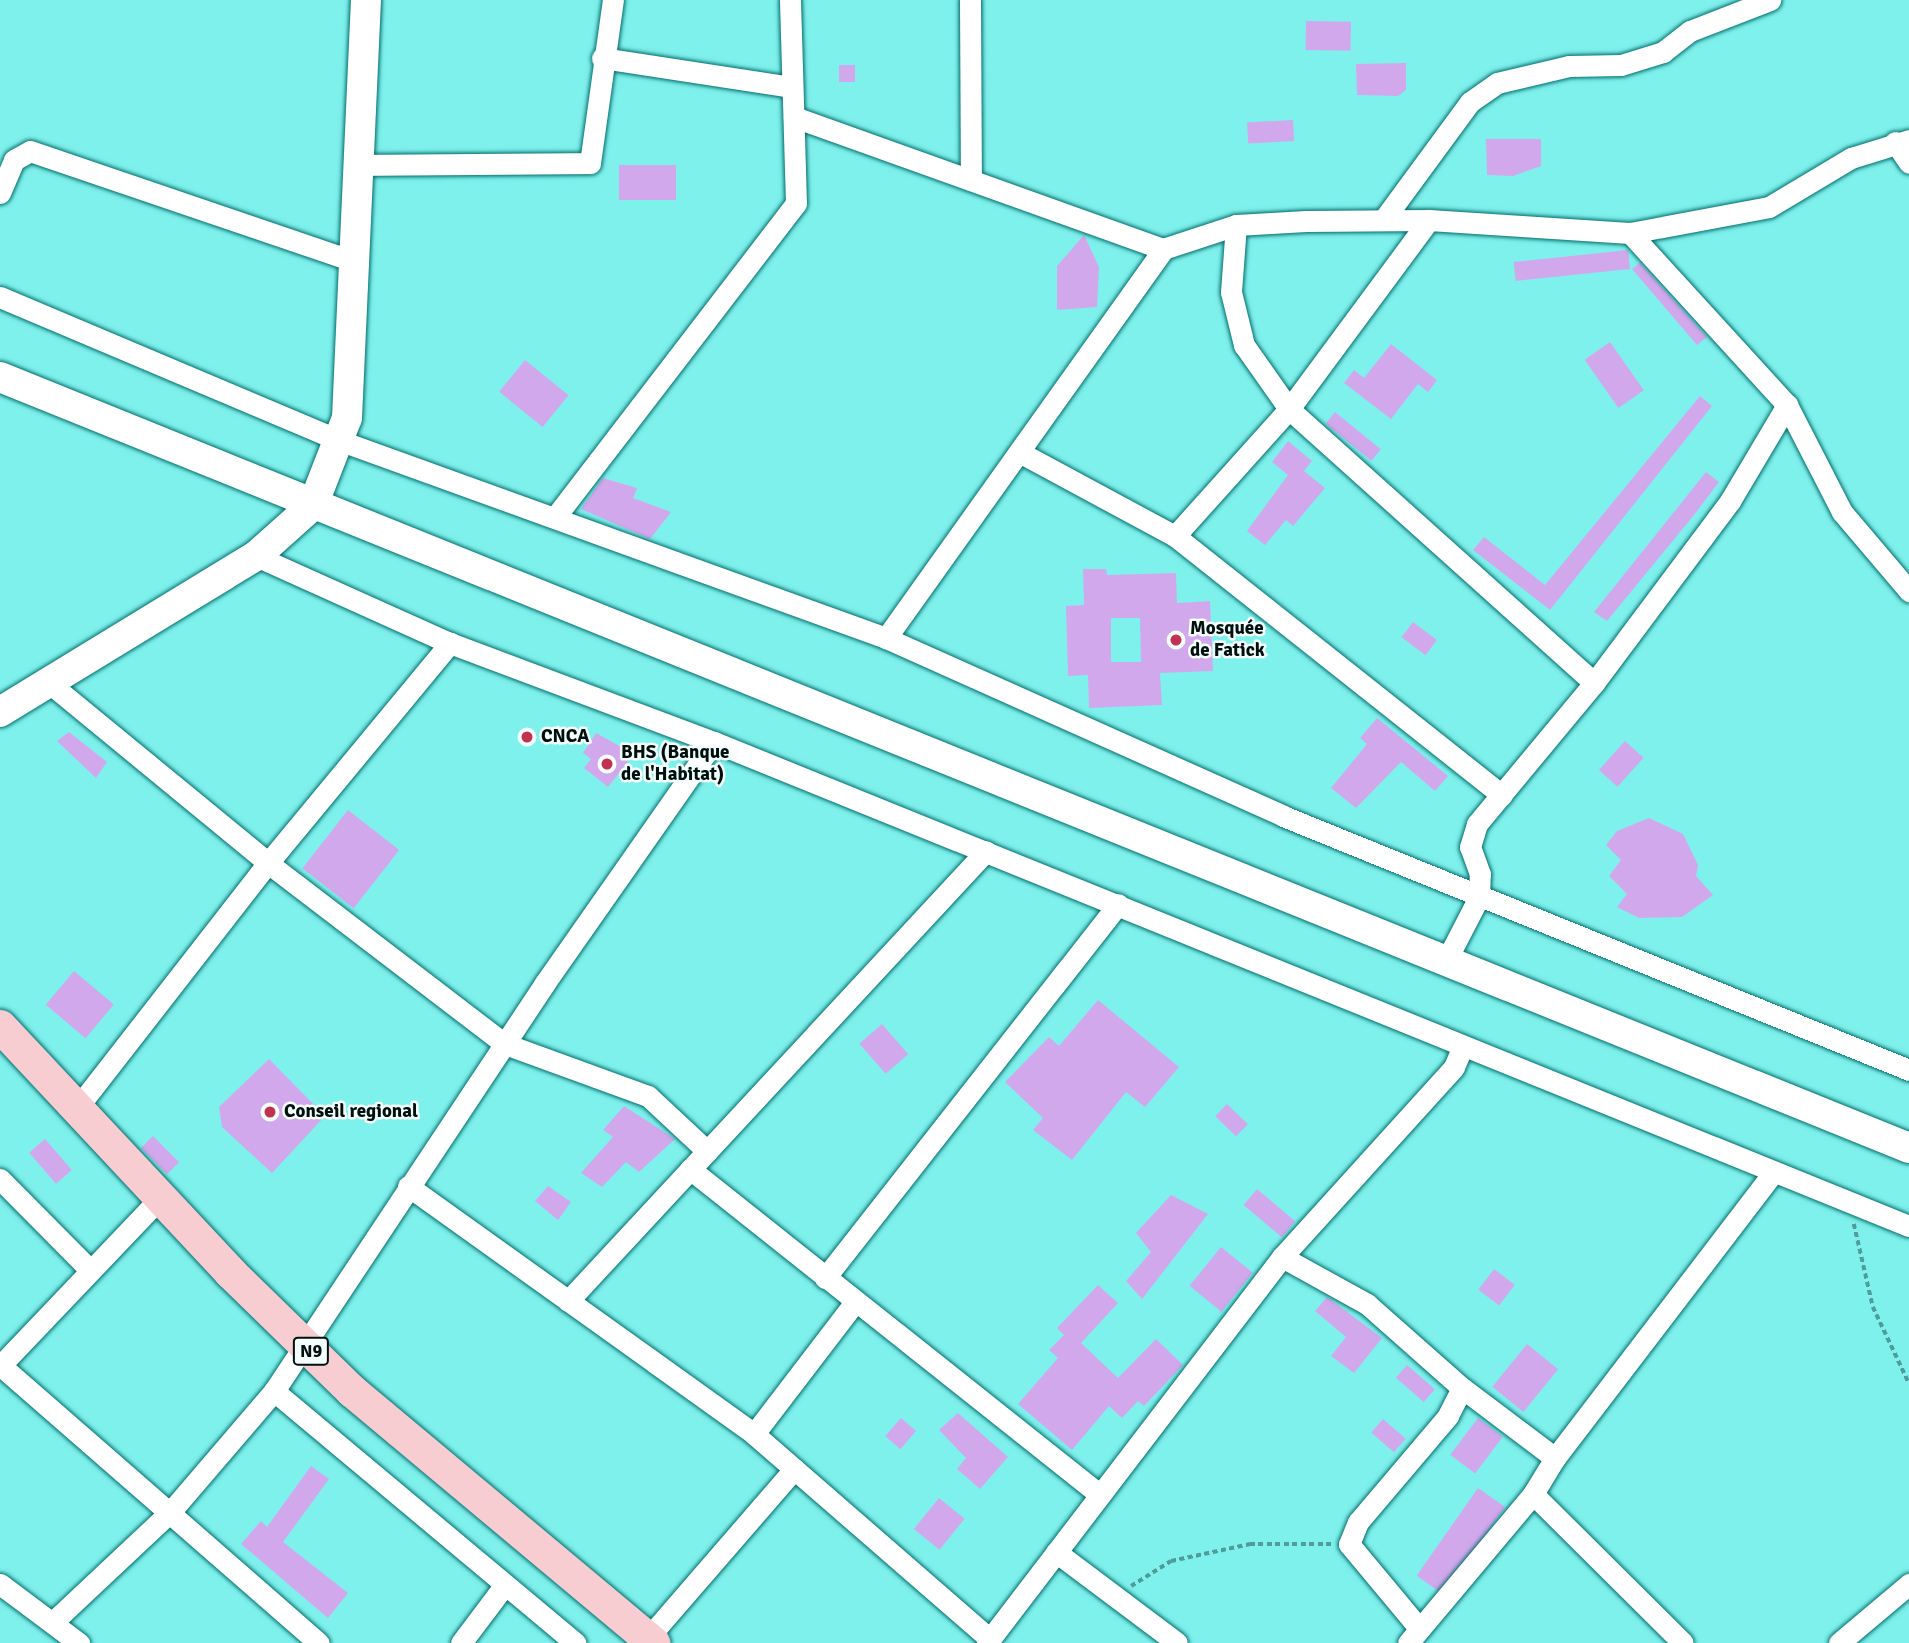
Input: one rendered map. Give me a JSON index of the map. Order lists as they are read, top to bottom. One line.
{"streets":{"main road":["N9"]},"places":["Mosquée de Fatick","CNCA","BHS (Banque de l'Habitat)","Conseil regional"]}
